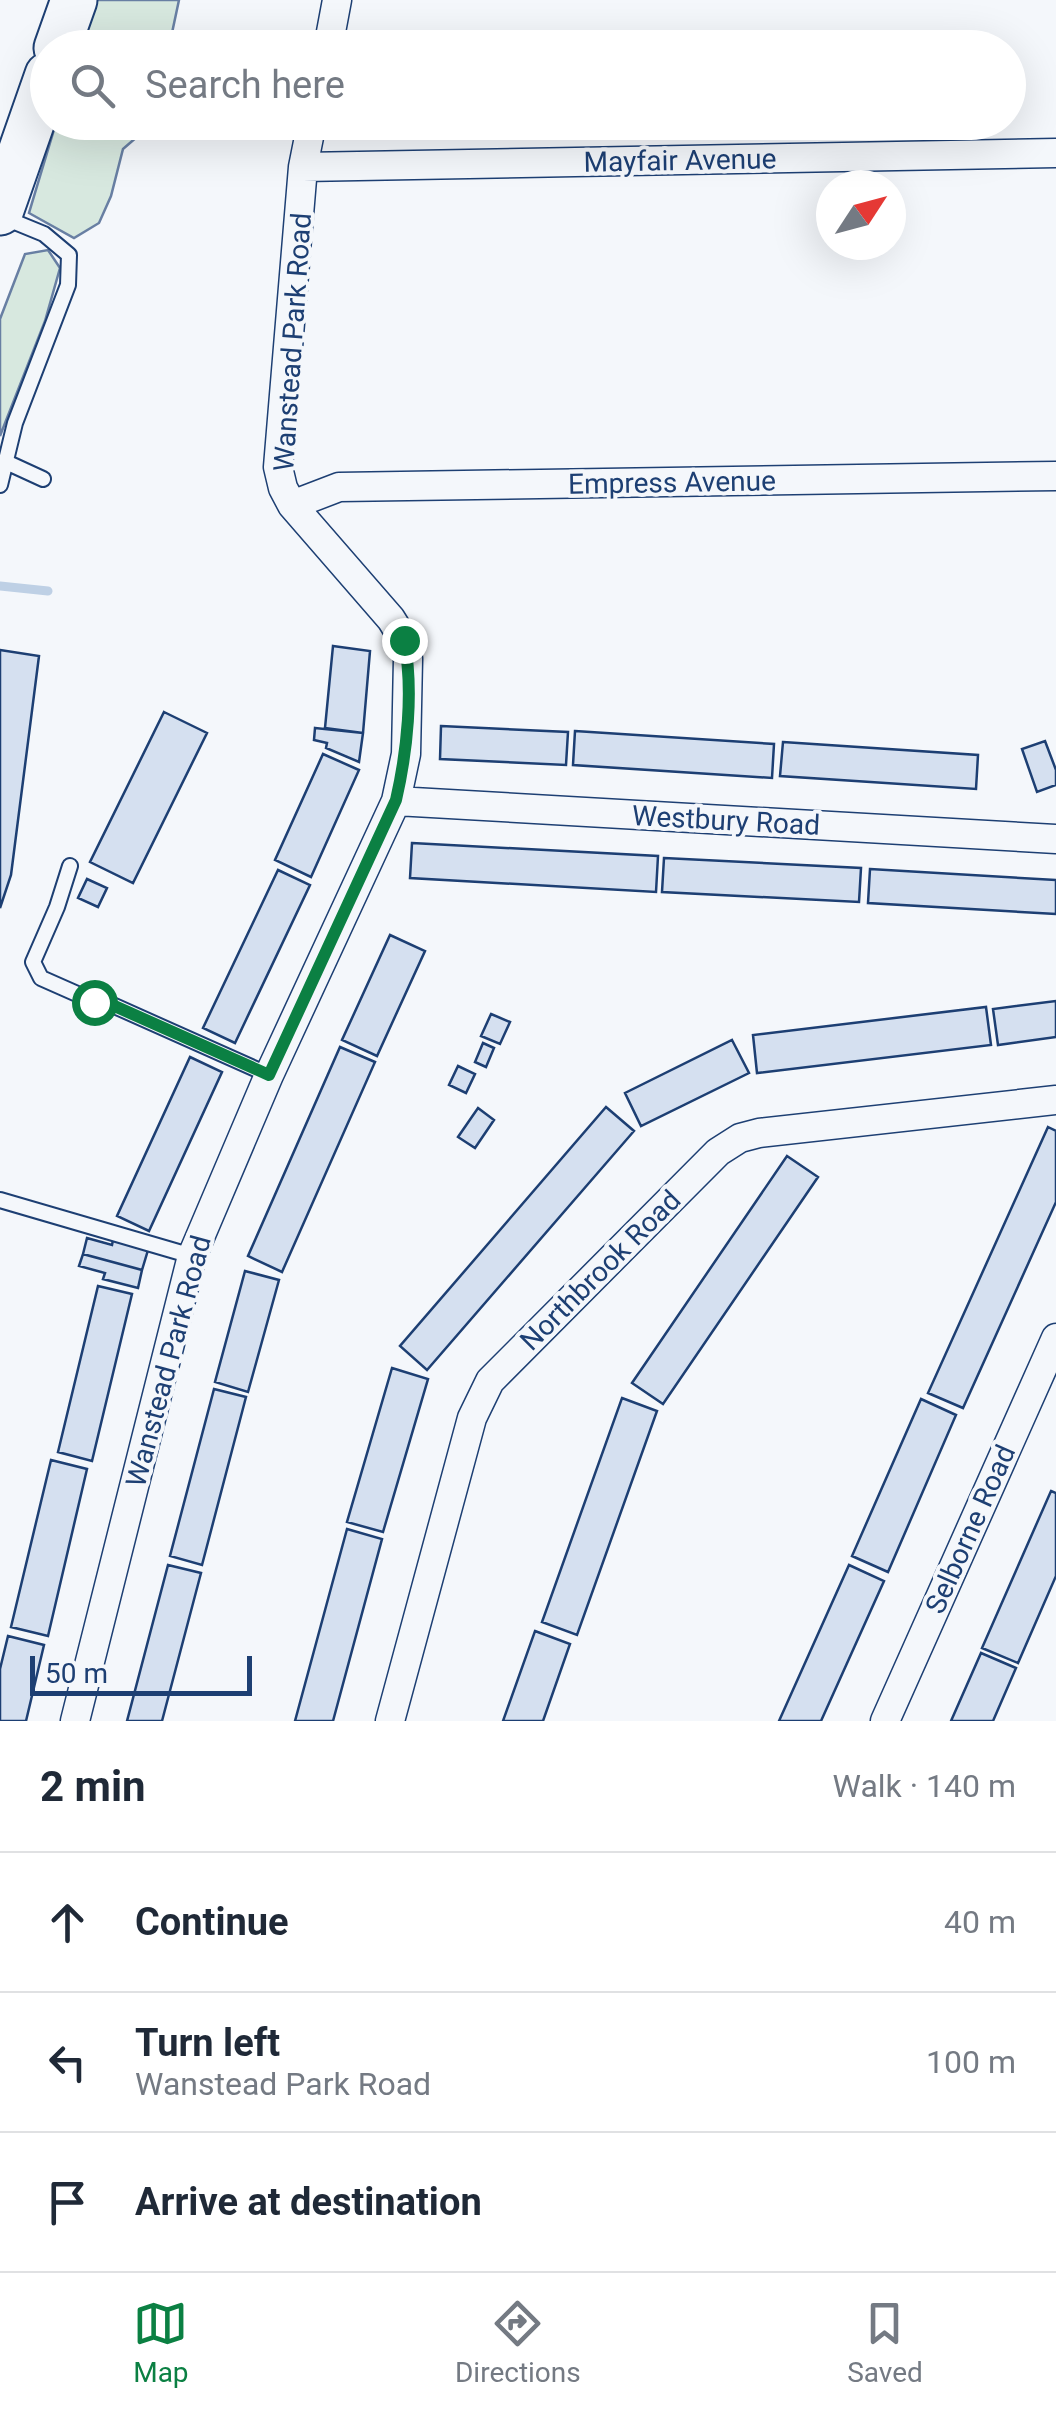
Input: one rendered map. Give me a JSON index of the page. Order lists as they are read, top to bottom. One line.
{"streets":{"street":["Mayfair Avenue","Wanstead Park Road","Empress Avenue","Westbury Road","Northbrook Road","Selborne Road"]},"crossings":[["Mayfair Avenue","Wanstead Park Road"],["Wanstead Park Road","Empress Avenue"],["Wanstead Park Road","Westbury Road"]],"scale_bar":"50 m","north":"top right","page":{"search":"Search here","scale":"50 m","heading":["2 min","Walk · 140 m"],"list":[["Continue","40 m"],["Turn left","Wanstead Park Road","100 m"],"Arrive at destination"],"nav":["Map","Directions","Saved"]}}
